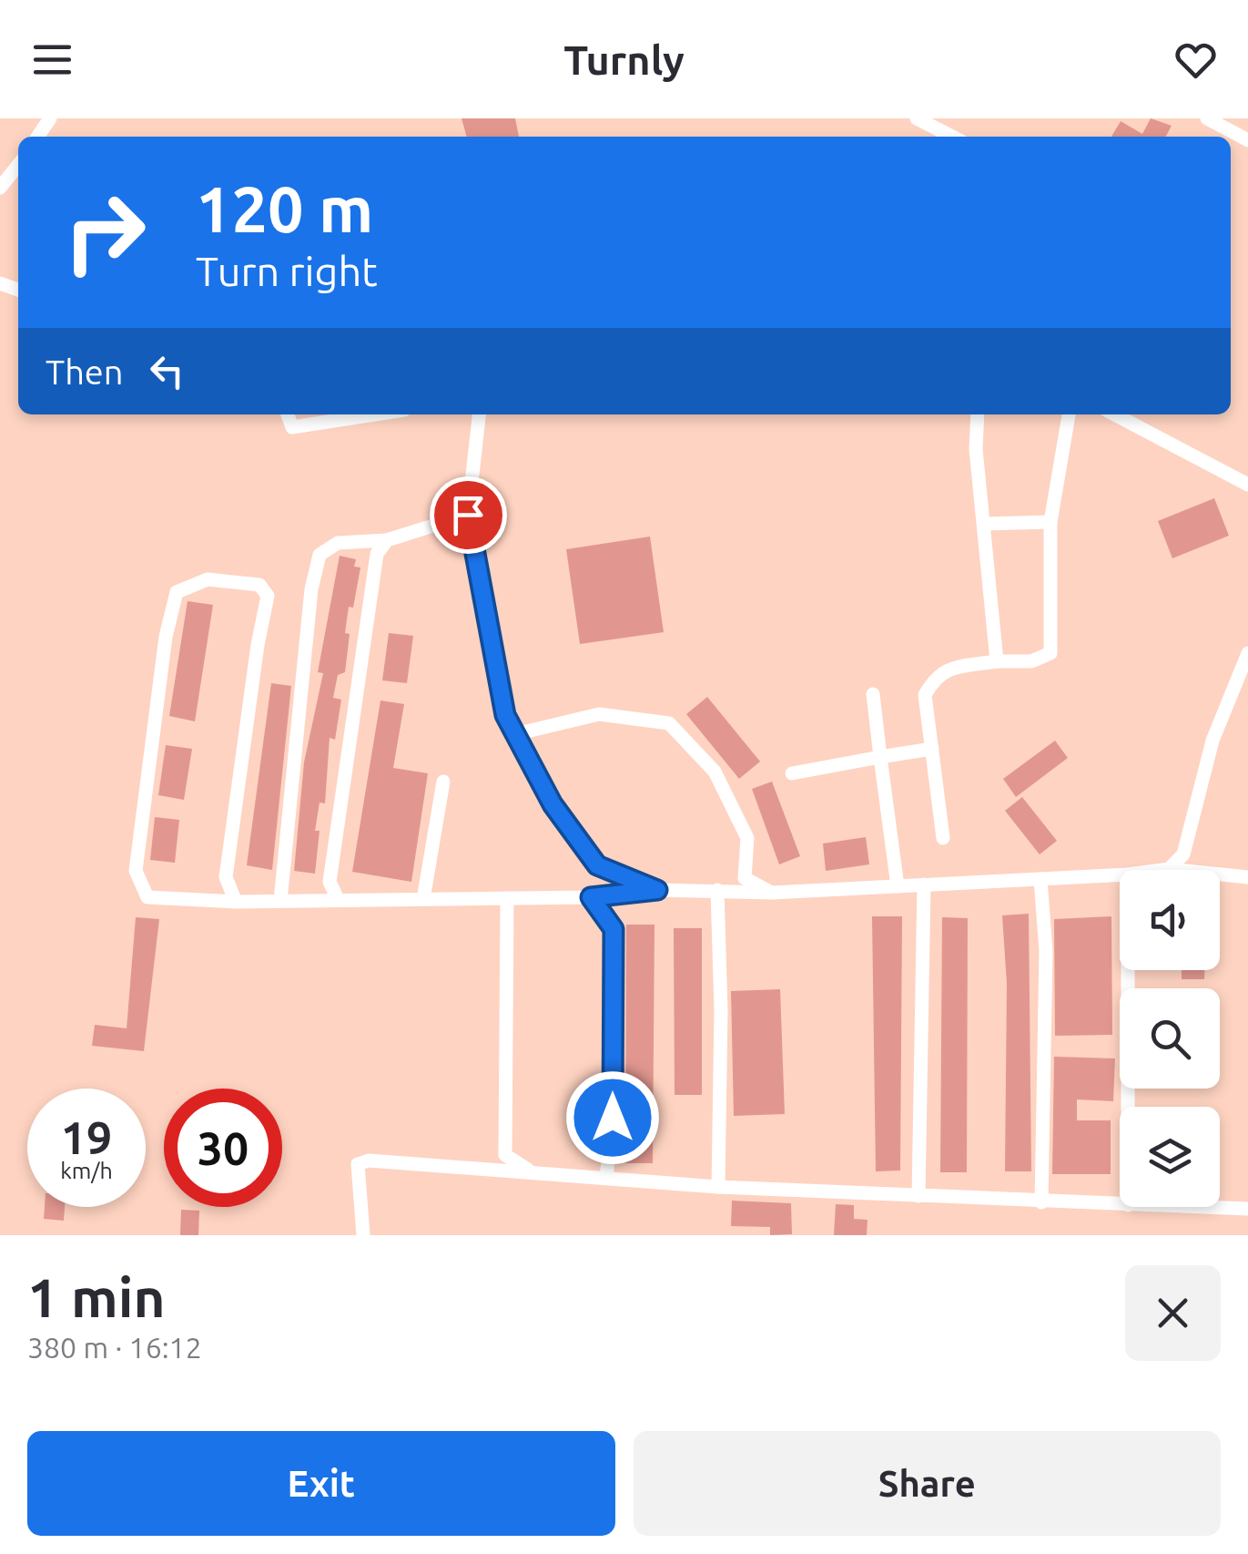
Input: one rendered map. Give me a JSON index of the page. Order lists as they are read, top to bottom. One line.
{"page":{"header":"Turnly","turn":["120 m","Turn right"],"then":"Then","speed":"19 km/h","limit":"30","heading":["1 min","380 m · 16:12"],"buttons":["Exit","Share"]}}
